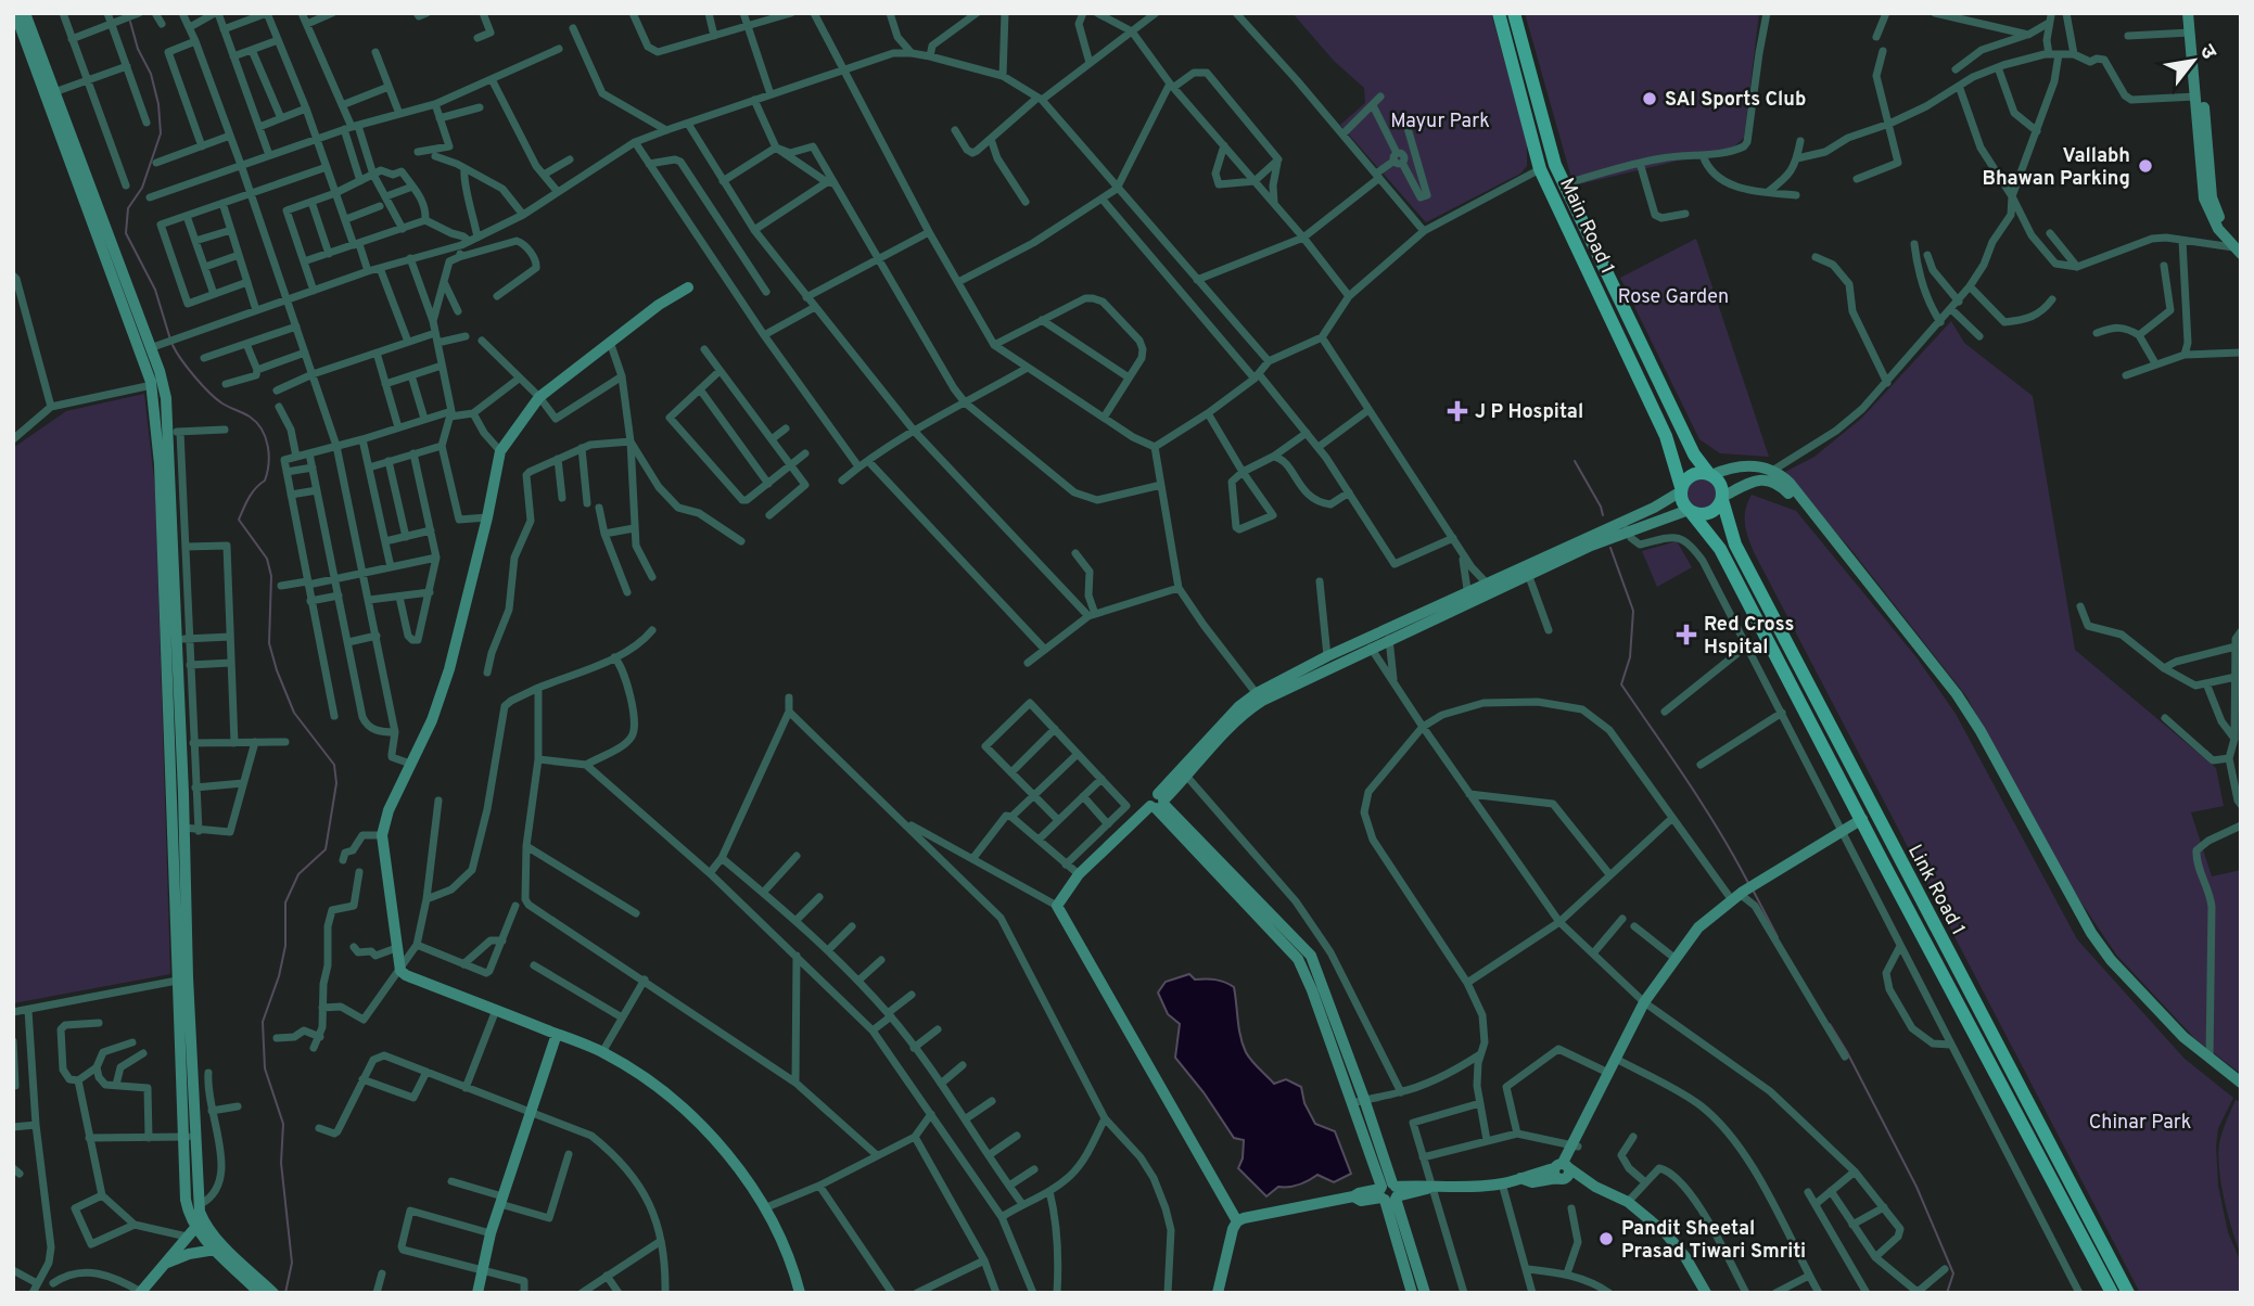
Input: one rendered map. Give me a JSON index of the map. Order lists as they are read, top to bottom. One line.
{"streets":{"main road":["Main Road 1","Link Road 1"]},"crossings":[["Main Road 1","Link Road 1"]],"parks":["Mayur Park","Rose Garden","Chinar Park"],"places":{"other":["SAI Sports Club","Vallabh Bhawan Parking","Pandit Sheetal Prasad Tiwari Smriti"],"health":["J P Hospital","Red Cross Hspital"]},"north":"top right"}
